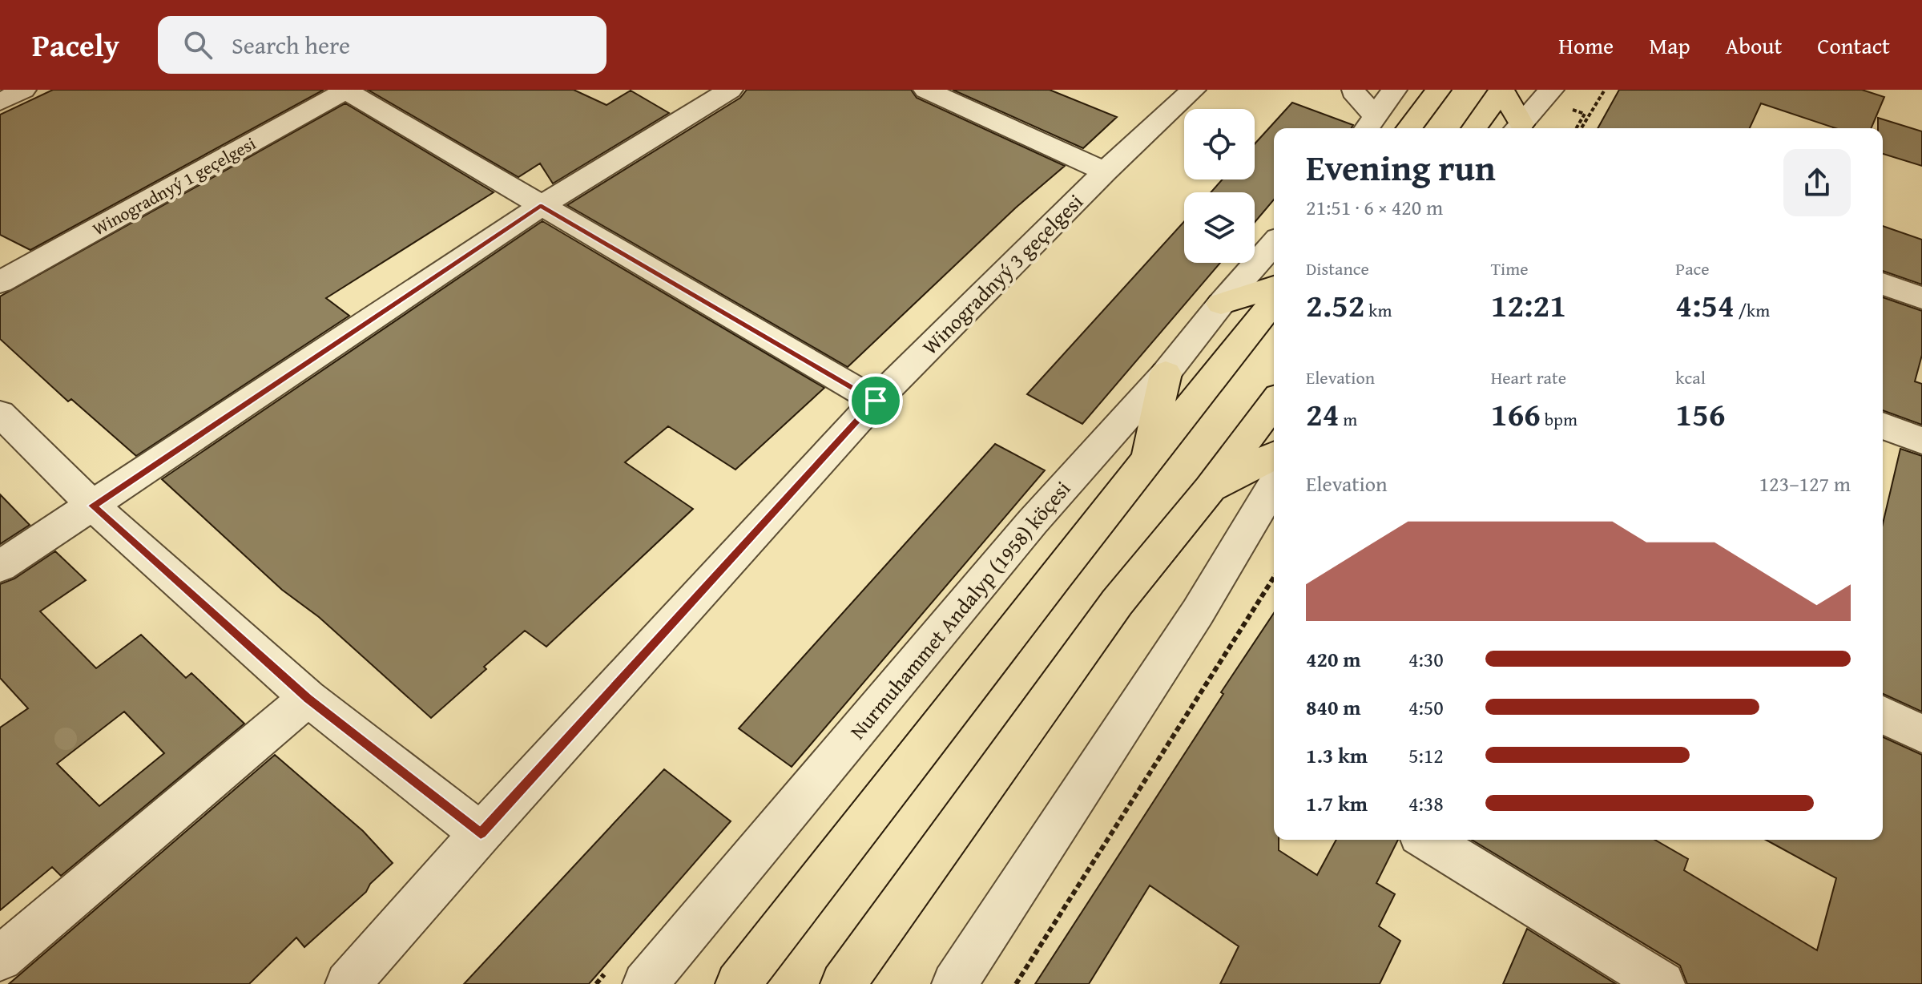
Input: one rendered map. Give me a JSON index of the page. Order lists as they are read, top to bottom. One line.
{"streets":{"street":["Winogradnyý 1 geçelgesi","Winogradnyý 3 geçelgesi","Nurmuhammet Andalyp (1958) köçesi"]},"page":{"header":"Pacely","search":"Search here","nav":["Home","Map","About","Contact"],"heading":["Evening run","21:51 · 6 × 420 m"],"stats":[["Distance","2.52 km"],["Time","12:21"],["Pace","4:54 /km"],["Elevation","24 m"],["Heart rate","166 bpm"],["kcal","156"]],"chart":["Elevation","123–127 m"],"list":[{"name":"420 m","note":"4:30"},{"name":"840 m","note":"4:50"},{"name":"1.3 km","note":"5:12"},{"name":"1.7 km","note":"4:38"}]}}
